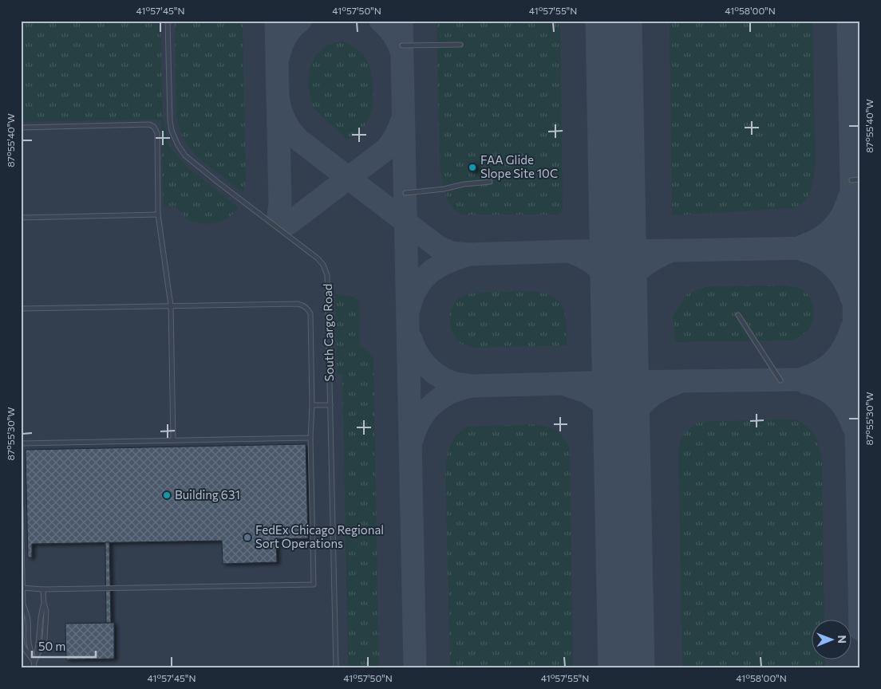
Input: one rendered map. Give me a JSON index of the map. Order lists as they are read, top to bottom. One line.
{"streets":{"lane":["South Cargo Road"]},"places":["FAA Glide Slope Site 10C","Building 631","FedEx Chicago Regional Sort Operations"],"scale_bar":"50 m","north":"right","coordinates":["41°57'45\"N","41°57'50\"N","41°57'55\"N","41°58'00\"N","87°55'40\"W","87°55'30\"W"]}
